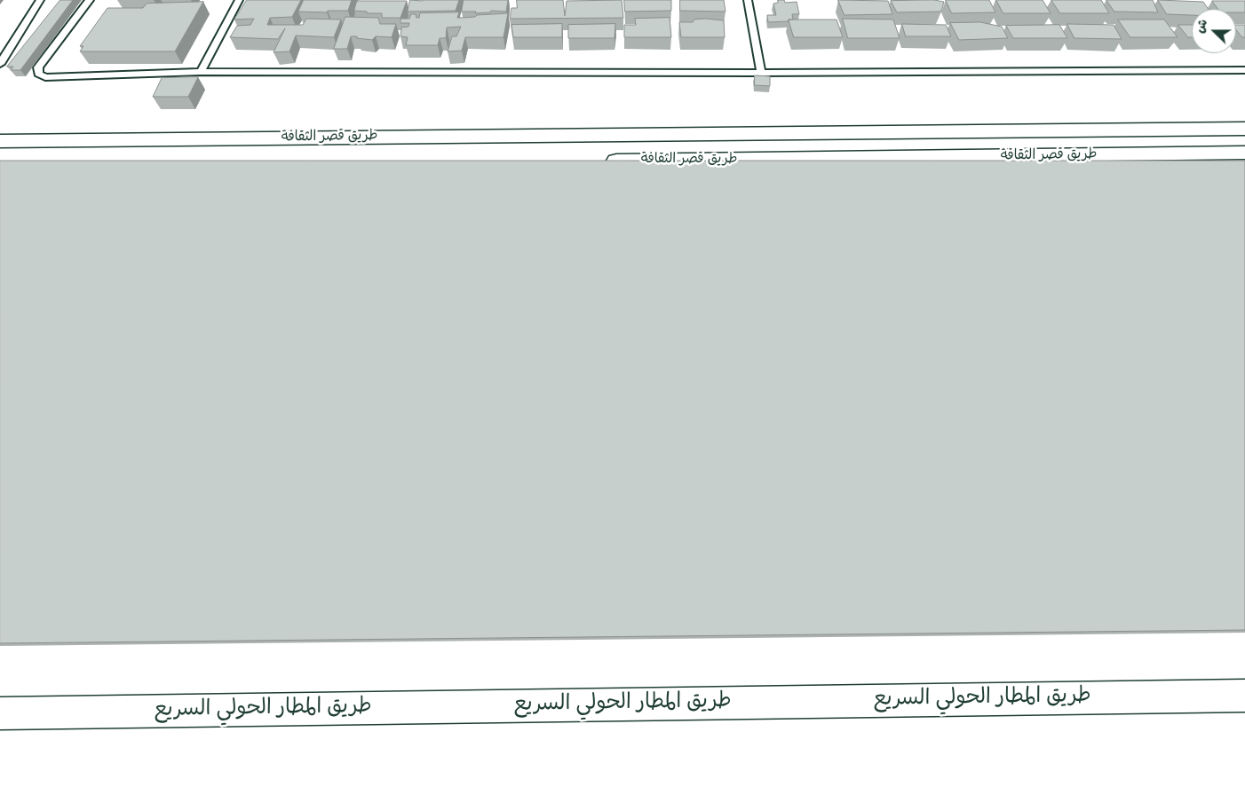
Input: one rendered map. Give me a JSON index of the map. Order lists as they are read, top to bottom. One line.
{"streets":{"main road":["طريق قصر الثقافة","طريق المطار الحولي السريع"]},"north":"left"}
